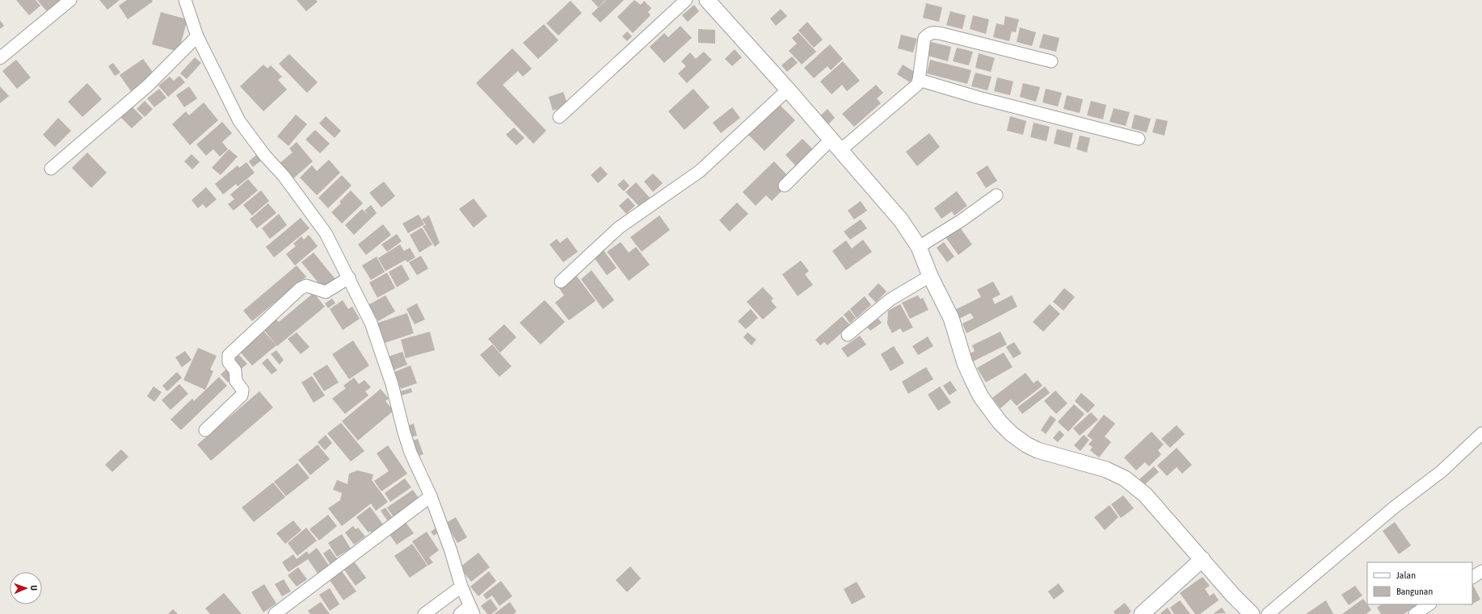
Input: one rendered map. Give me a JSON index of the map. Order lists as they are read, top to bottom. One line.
{"legend":["Jalan","Bangunan"],"north":"right"}
